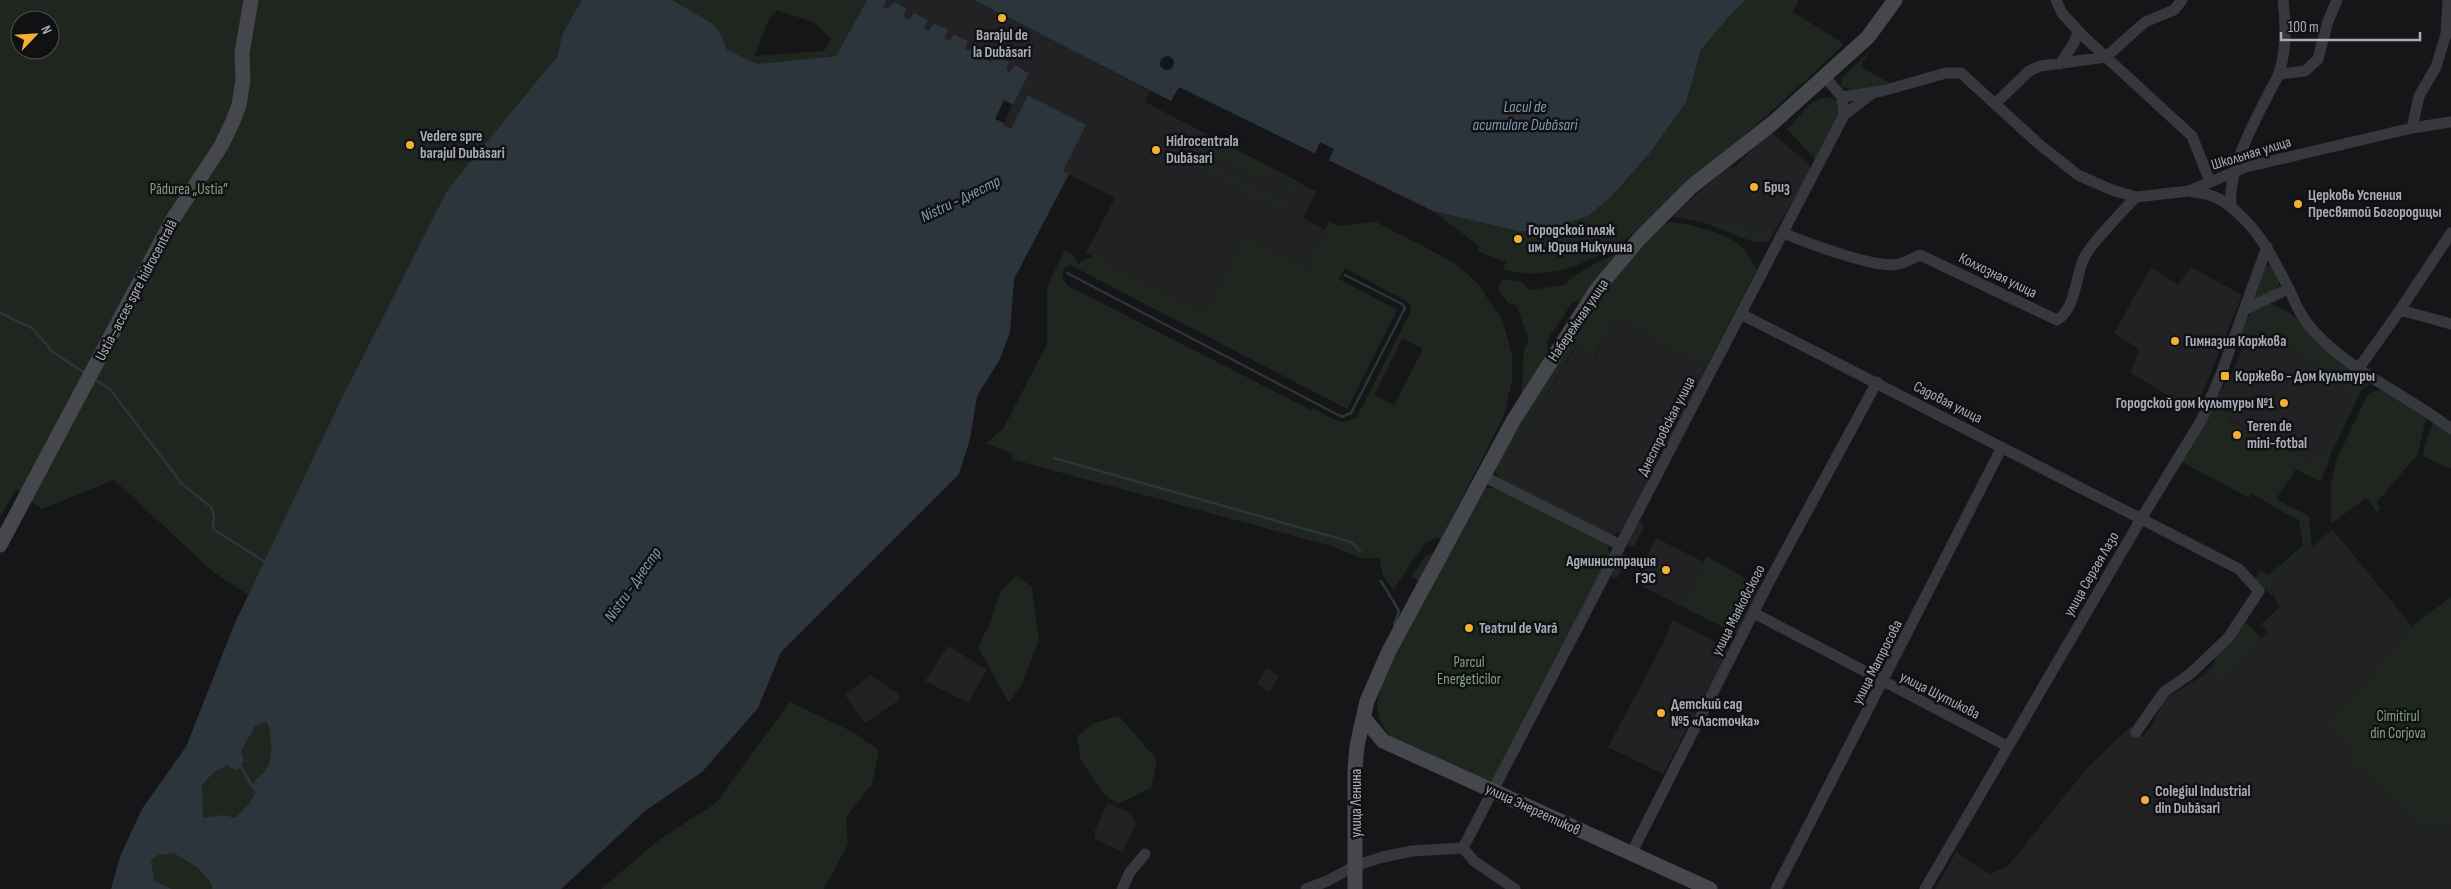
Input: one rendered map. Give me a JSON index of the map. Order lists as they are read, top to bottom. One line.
{"streets":{"street":["Школьная улица","Колхозная улица","Ustia–acces spre hidrocentrală","Набережная улица","Садовая улица","Днестровская улица","улица Сергея Лазо","улица Маяковского","улица Матросова","улица Шутикова","улица Ленина","улица Энергетиков"]},"crossings":[["Колхозная улица","Днестровская улица"],["Набережная улица","улица Ленина"],["Набережная улица","улица Энергетиков"],["Садовая улица","Днестровская улица"],["Садовая улица","улица Сергея Лазо"],["Садовая улица","улица Маяковского"],["Садовая улица","улица Матросова"],["Днестровская улица","улица Энергетиков"],["улица Сергея Лазо","улица Шутикова"],["улица Маяковского","улица Шутикова"],["улица Маяковского","улица Энергетиков"],["улица Матросова","улица Шутикова"],["улица Ленина","улица Энергетиков"]],"water":["Lacul de acumulare Dubăsari","Nistru - Днестр"],"parks":["Pădurea „Ustia”","Parcul Energeticilor","Cimitirul din Corjova"],"places":{"other":["Barajul de la Dubăsari","Vedere spre barajul Dubăsari","Hidrocentrala Dubăsari","Бриз","Церковь Успения Пресвятой Богородицы","Городской пляж им. Юрия Никулина","Гимназия Коржова","Городской дом культуры №1","Teren de mini-fotbal","Администрация ГЭС","Teatrul de Vară","Детский сад №5 «Ласточка»","Colegiul Industrial din Dubăsari"],"transit":["Коржево - Дом культуры"]},"scale_bar":"100 m","north":"top right"}
